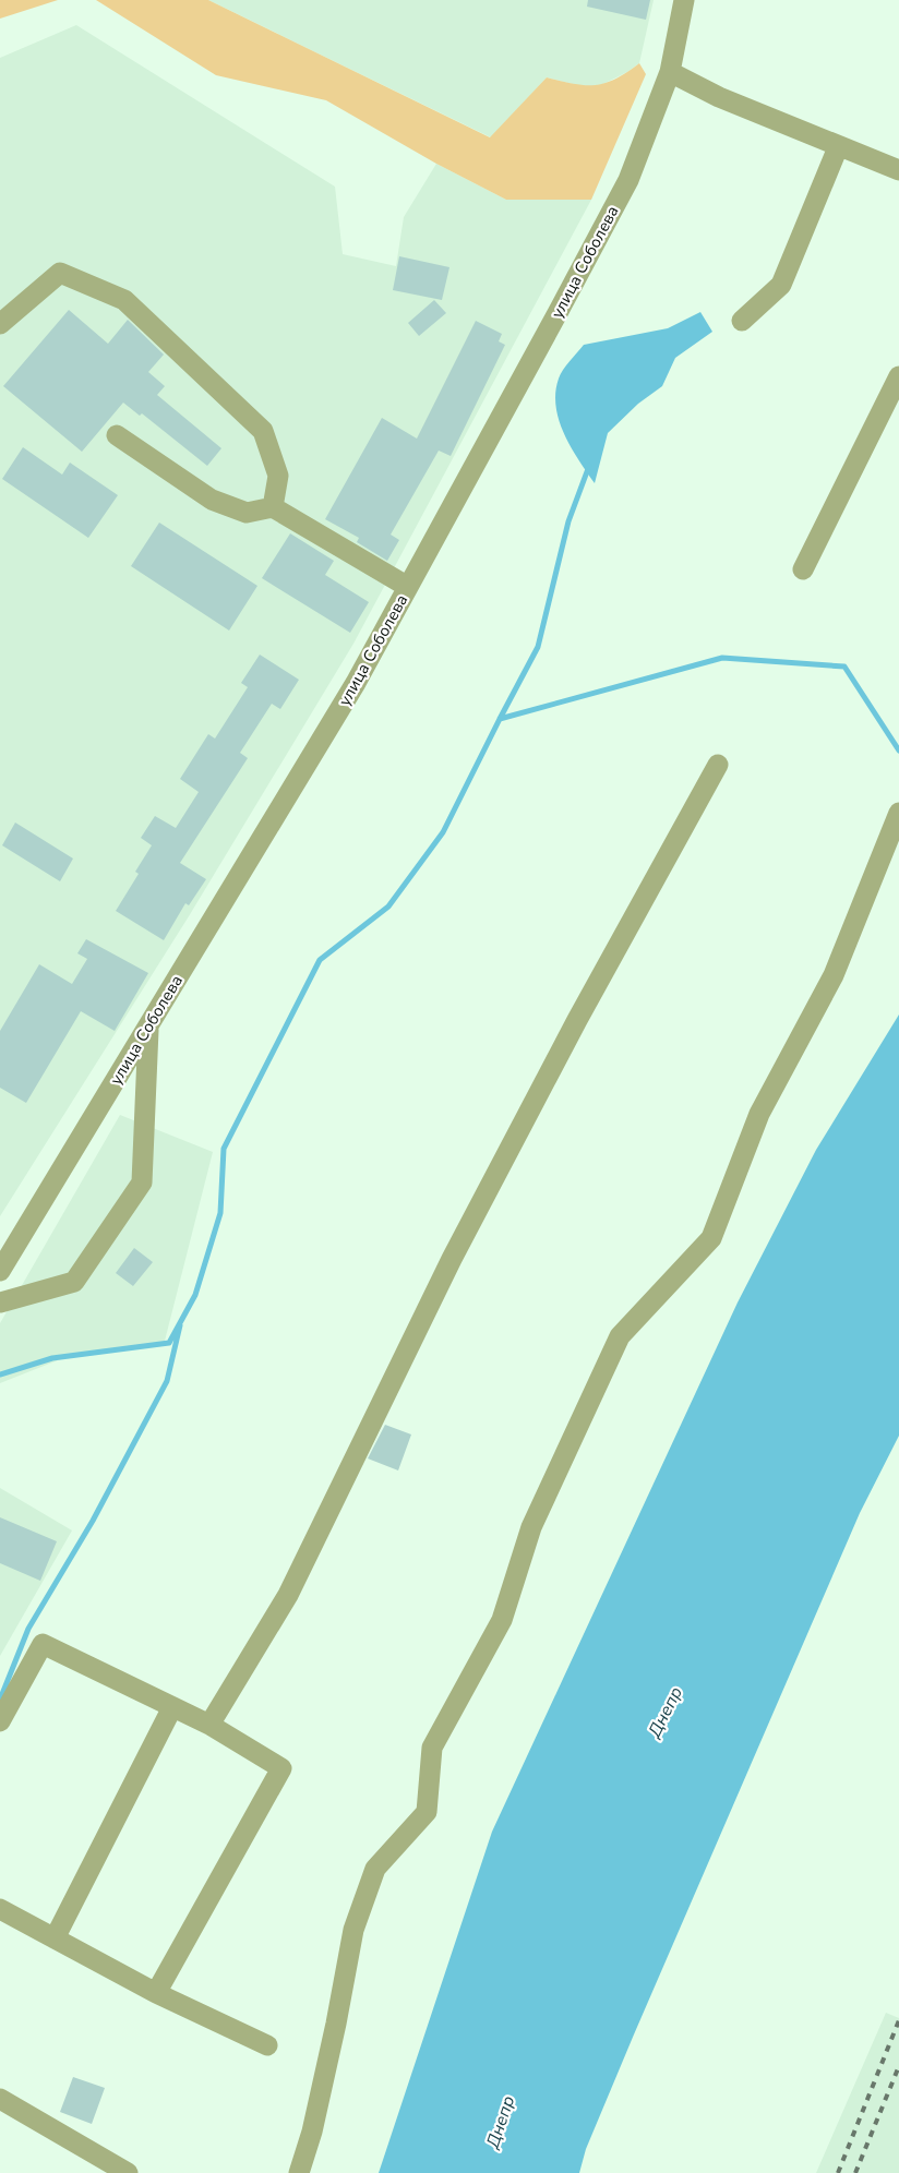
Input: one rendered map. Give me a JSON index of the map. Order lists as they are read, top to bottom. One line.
{"streets":{"street":["улица Соболева"]},"water":["Днепр"]}
